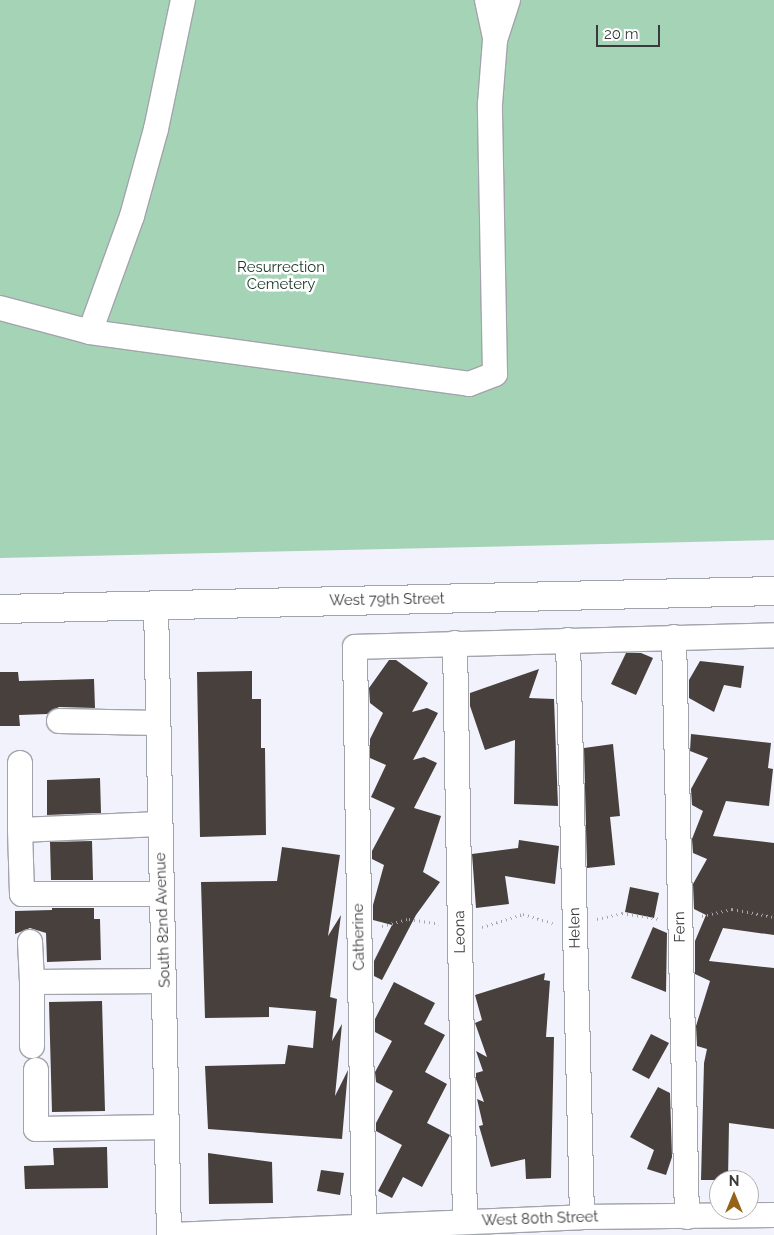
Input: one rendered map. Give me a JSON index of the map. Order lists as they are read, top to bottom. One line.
{"streets":{"main road":["West 79th Street"],"street":["South 82nd Avenue","Fern","Helen","Leona","Catherine","West 80th Street"]},"crossings":[["West 79th Street","South 82nd Avenue"],["Fern","West 80th Street"],["Helen","West 80th Street"],["Leona","Catherine"],["Leona","West 80th Street"],["Catherine","West 80th Street"]],"parks":["Resurrection Cemetery"],"scale_bar":"20 m","north":"top"}
